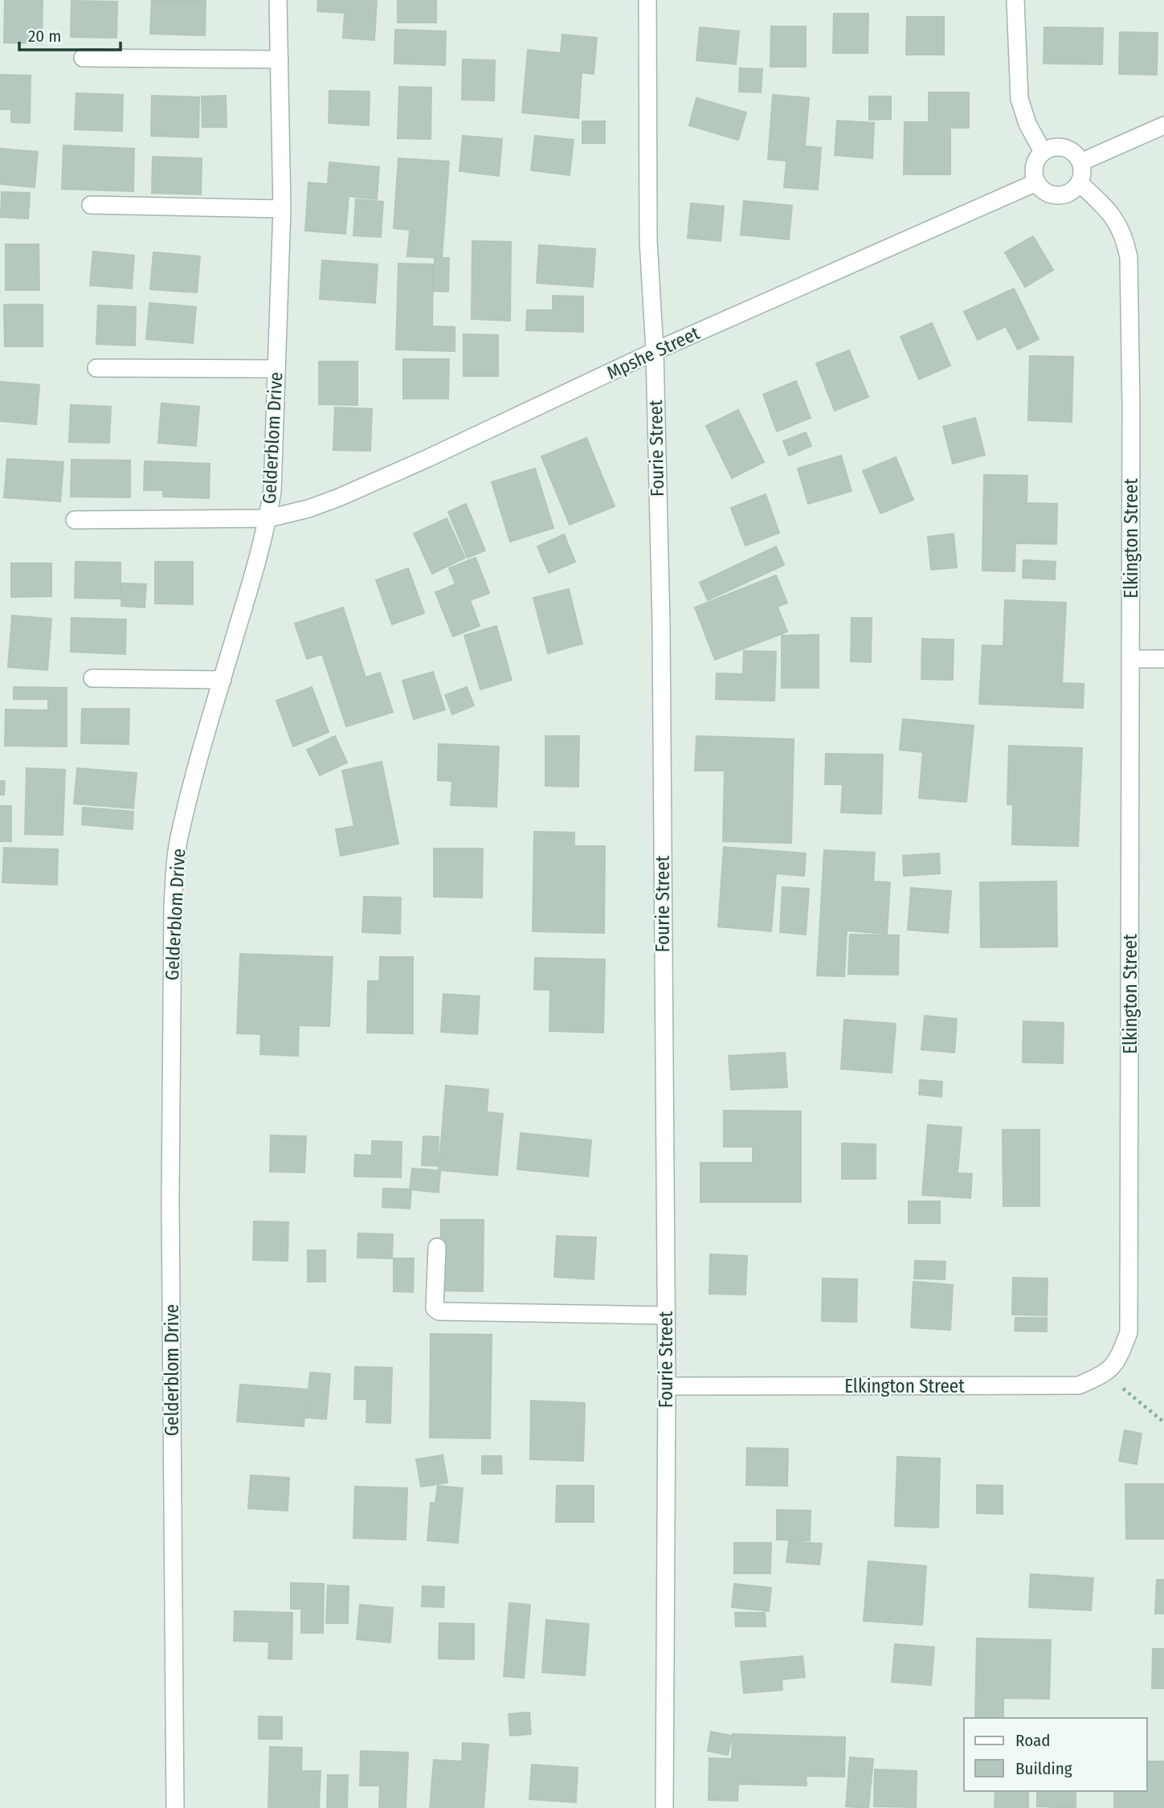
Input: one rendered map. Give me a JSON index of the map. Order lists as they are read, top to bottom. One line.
{"streets":{"street":["Mpshe Street","Gelderblom Drive","Fourie Street","Elkington Street"]},"crossings":[["Mpshe Street","Gelderblom Drive"],["Mpshe Street","Fourie Street"],["Mpshe Street","Elkington Street"],["Fourie Street","Elkington Street"]],"legend":["Road","Building"],"scale_bar":"20 m"}
